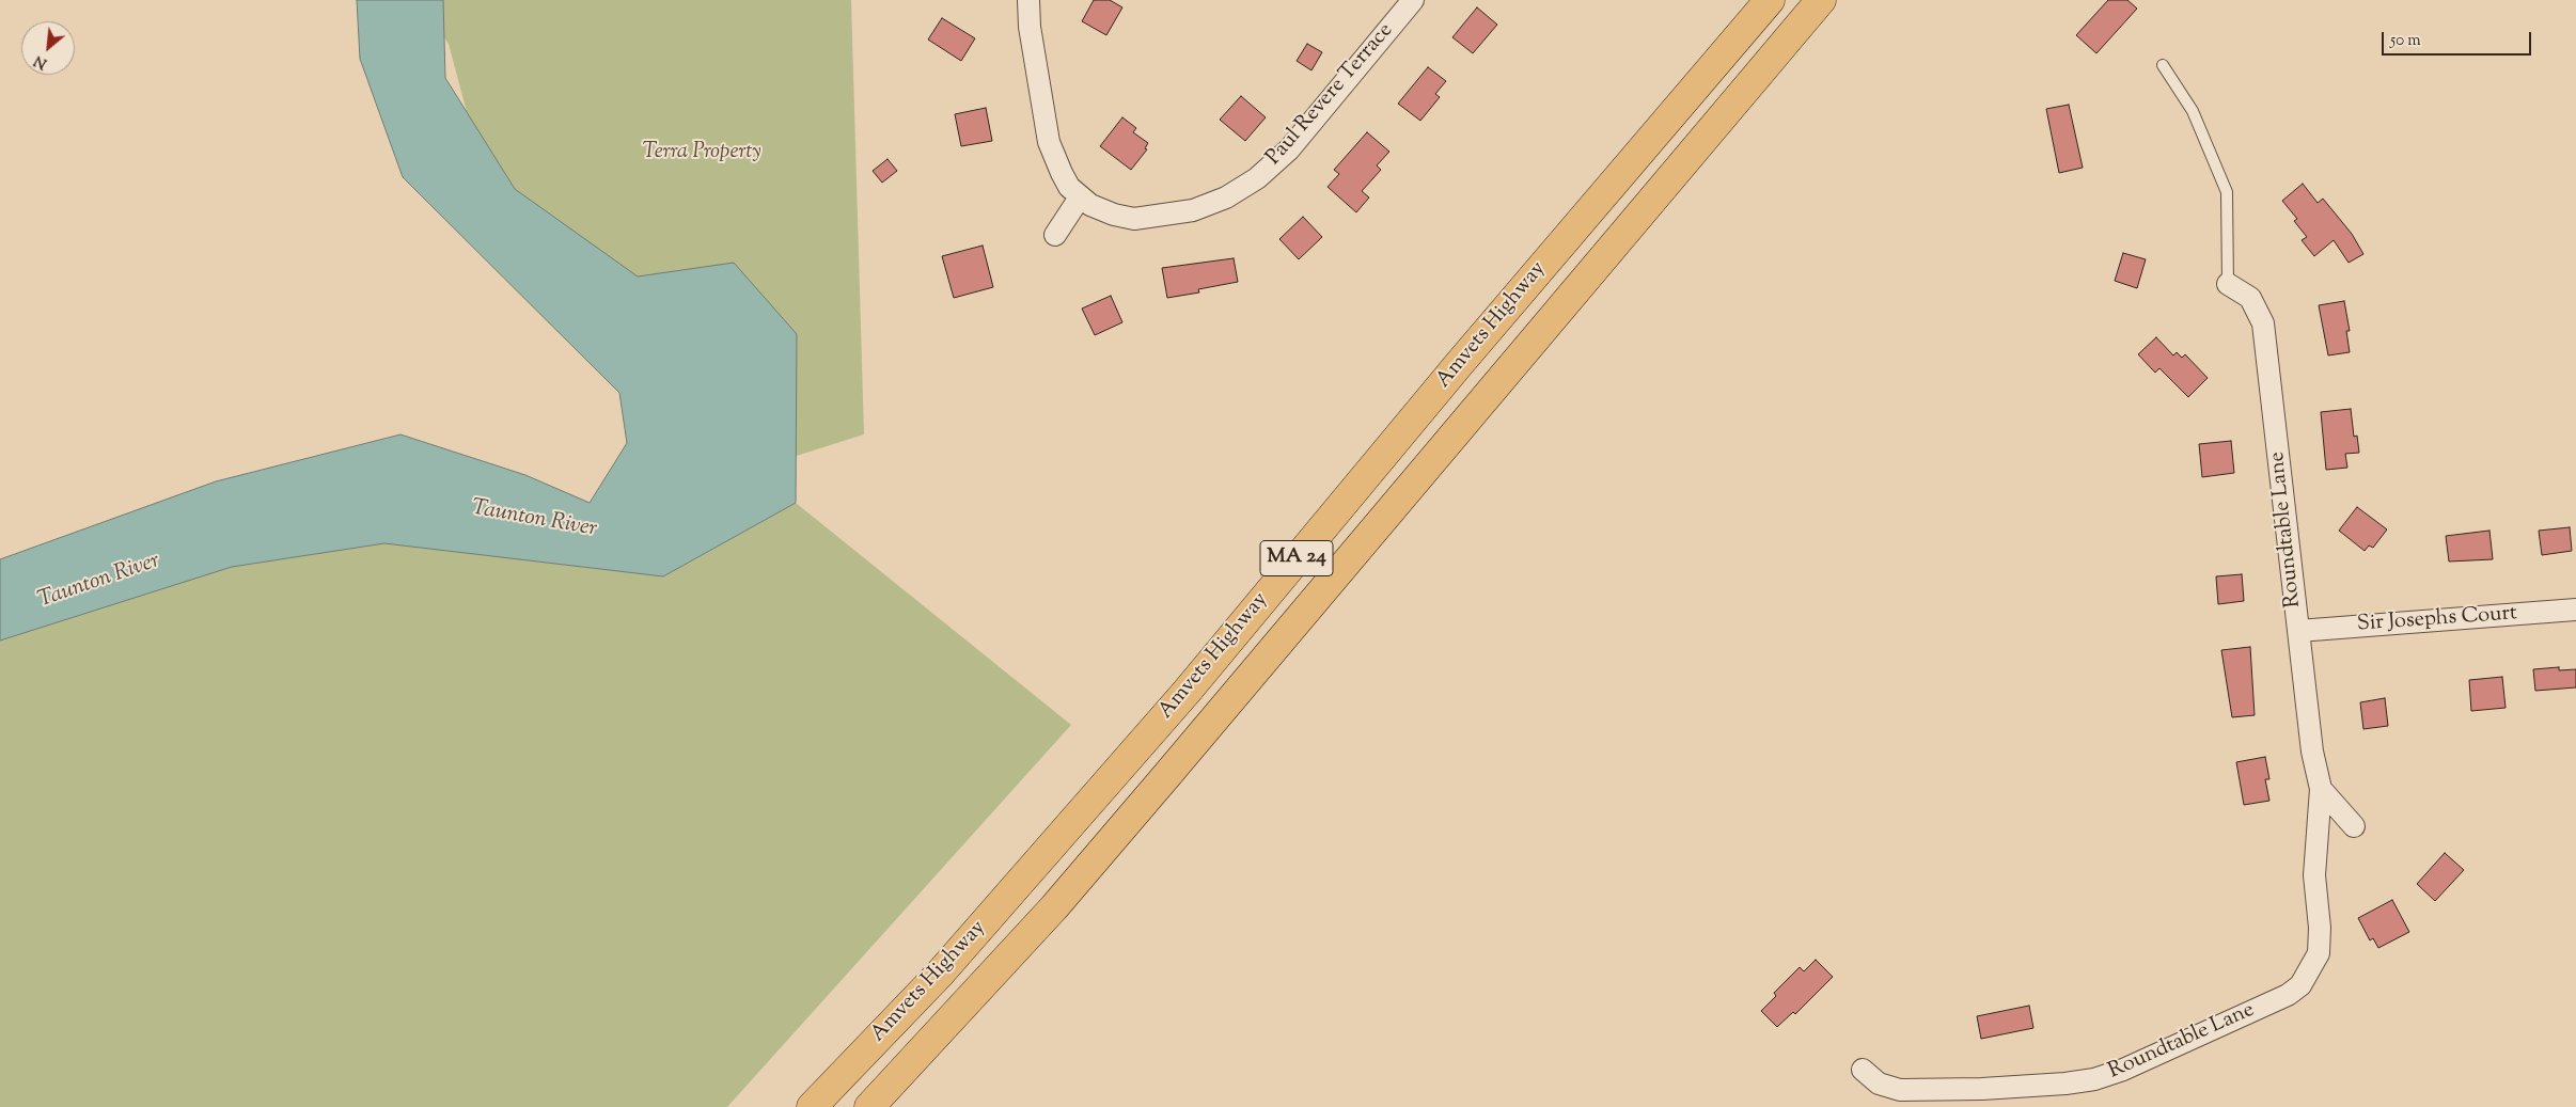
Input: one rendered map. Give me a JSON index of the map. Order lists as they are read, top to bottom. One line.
{"streets":{"highway":["Amvets Highway","MA 24"],"street":["Paul Revere Terrace","Roundtable Lane","Sir Josephs Court"]},"crossings":[["Roundtable Lane","Sir Josephs Court"]],"water":["Taunton River"],"parks":["Terra Property"],"scale_bar":"50 m","north":"bottom left"}
